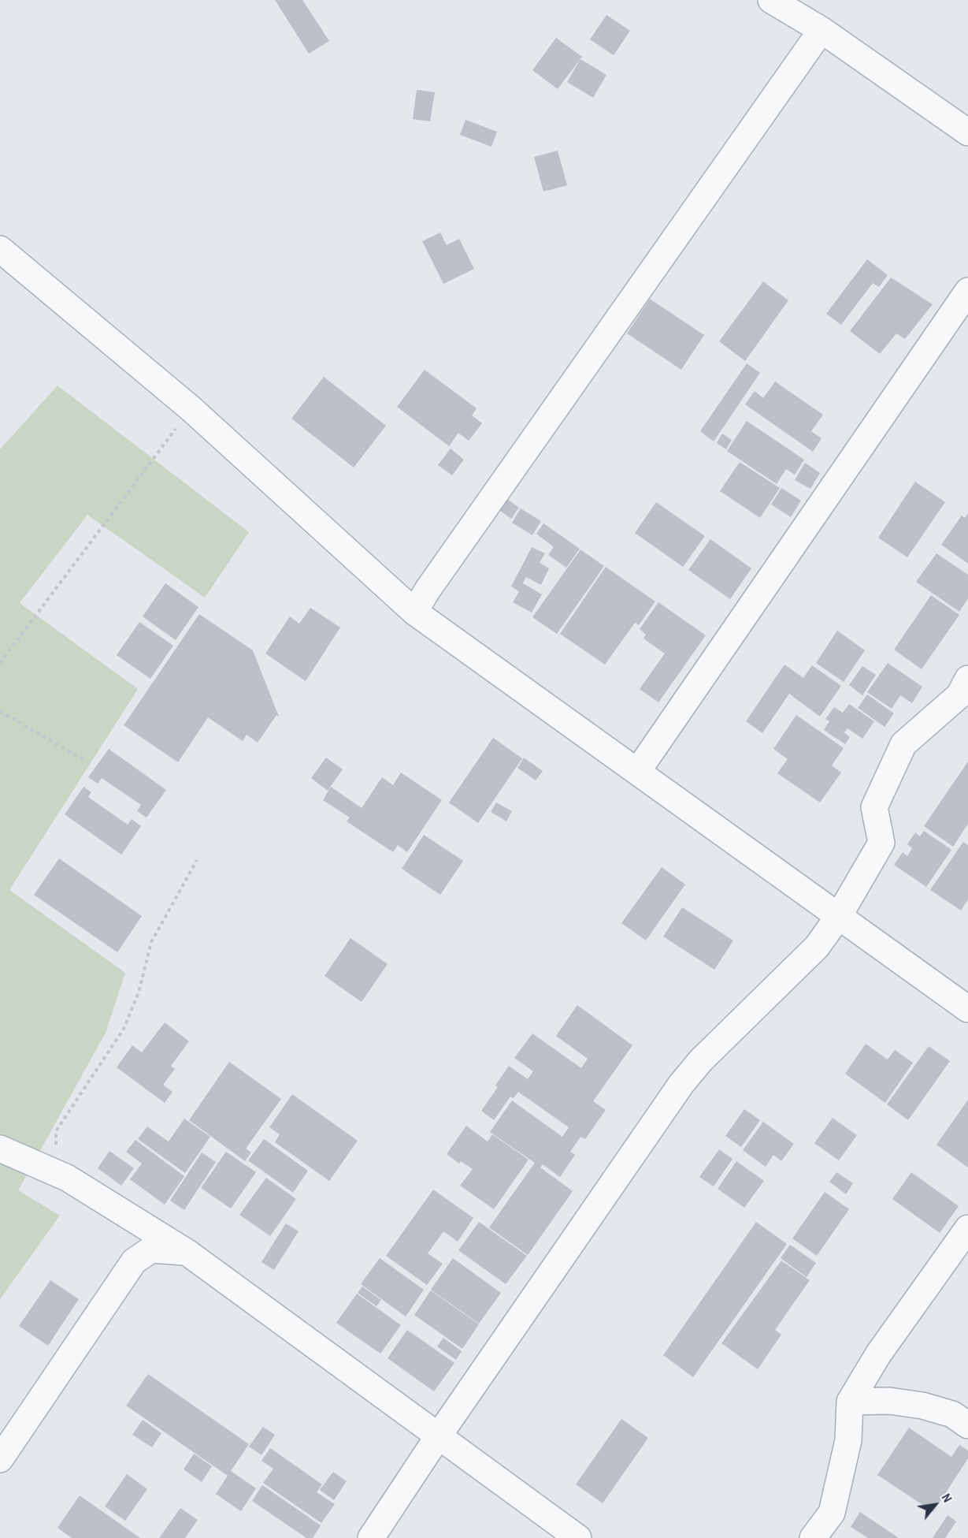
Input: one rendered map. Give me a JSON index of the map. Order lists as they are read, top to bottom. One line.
{"north":"top right"}
